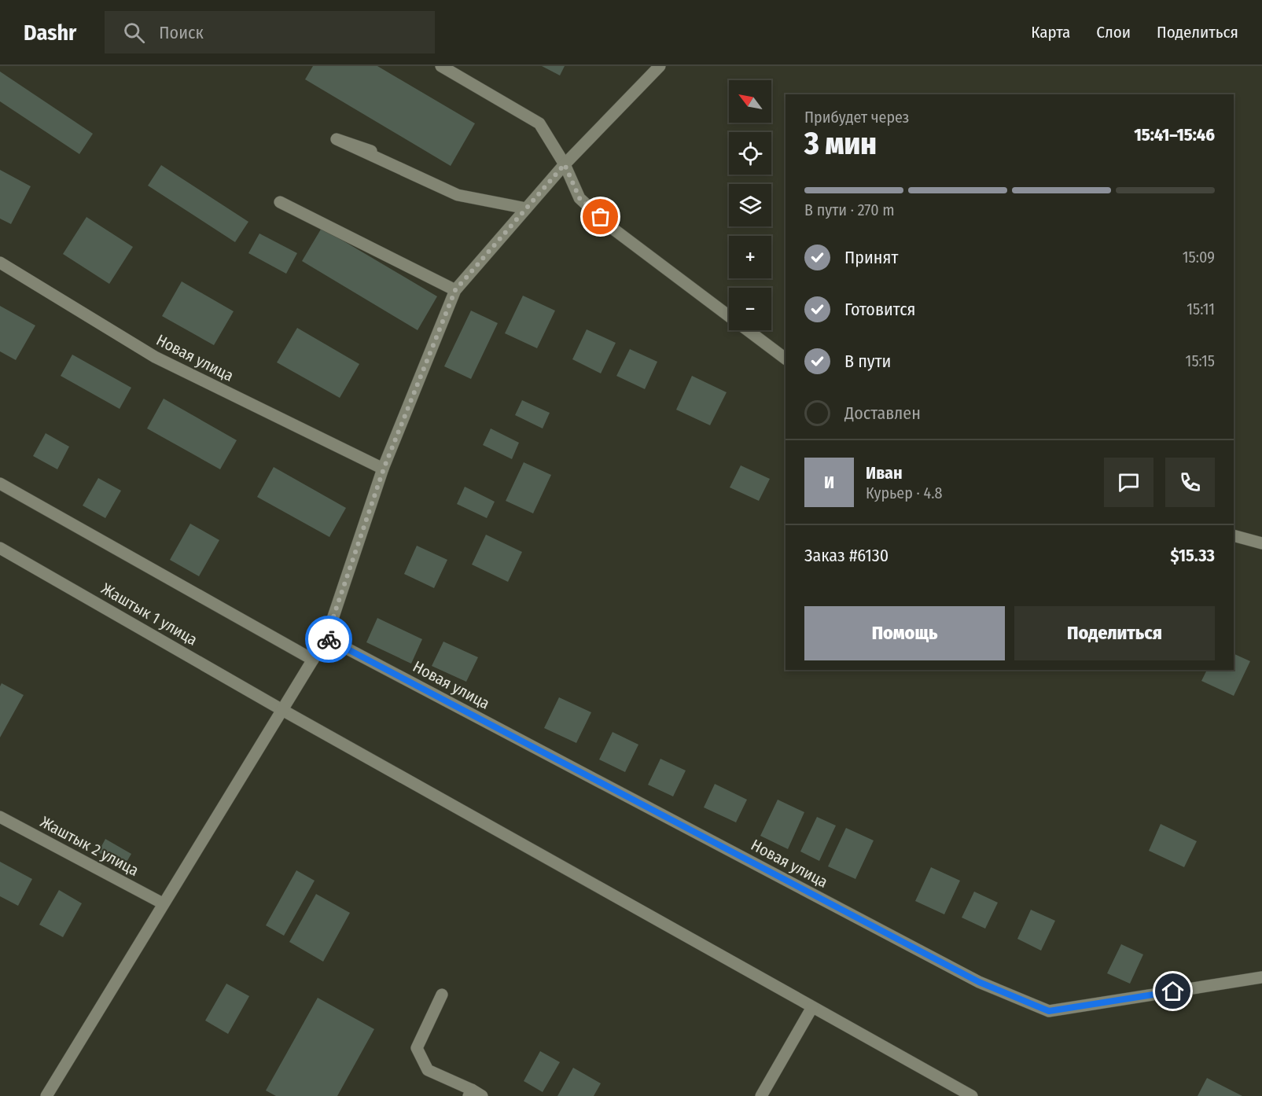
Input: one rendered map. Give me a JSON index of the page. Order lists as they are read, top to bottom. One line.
{"streets":{"street":["Новая улица","Жаштык 1 улица","Жаштык 2 улица"]},"north":"top left","page":{"header":"Dashr","search":"Поиск","nav":["Карта","Слои","Поделиться"],"map_buttons":["+","−"],"heading":["3 мин","Прибудет через","15:41–15:46"],"panel":["Иван","Курьер · 4.8","Заказ #6130","$15.33"],"bar":"В пути · 270 m","list":[["Принят","15:09"],["Готовится","15:11"],["В пути","15:15"],"Доставлен"],"round":"И","buttons":["Помощь","Поделиться"]}}
